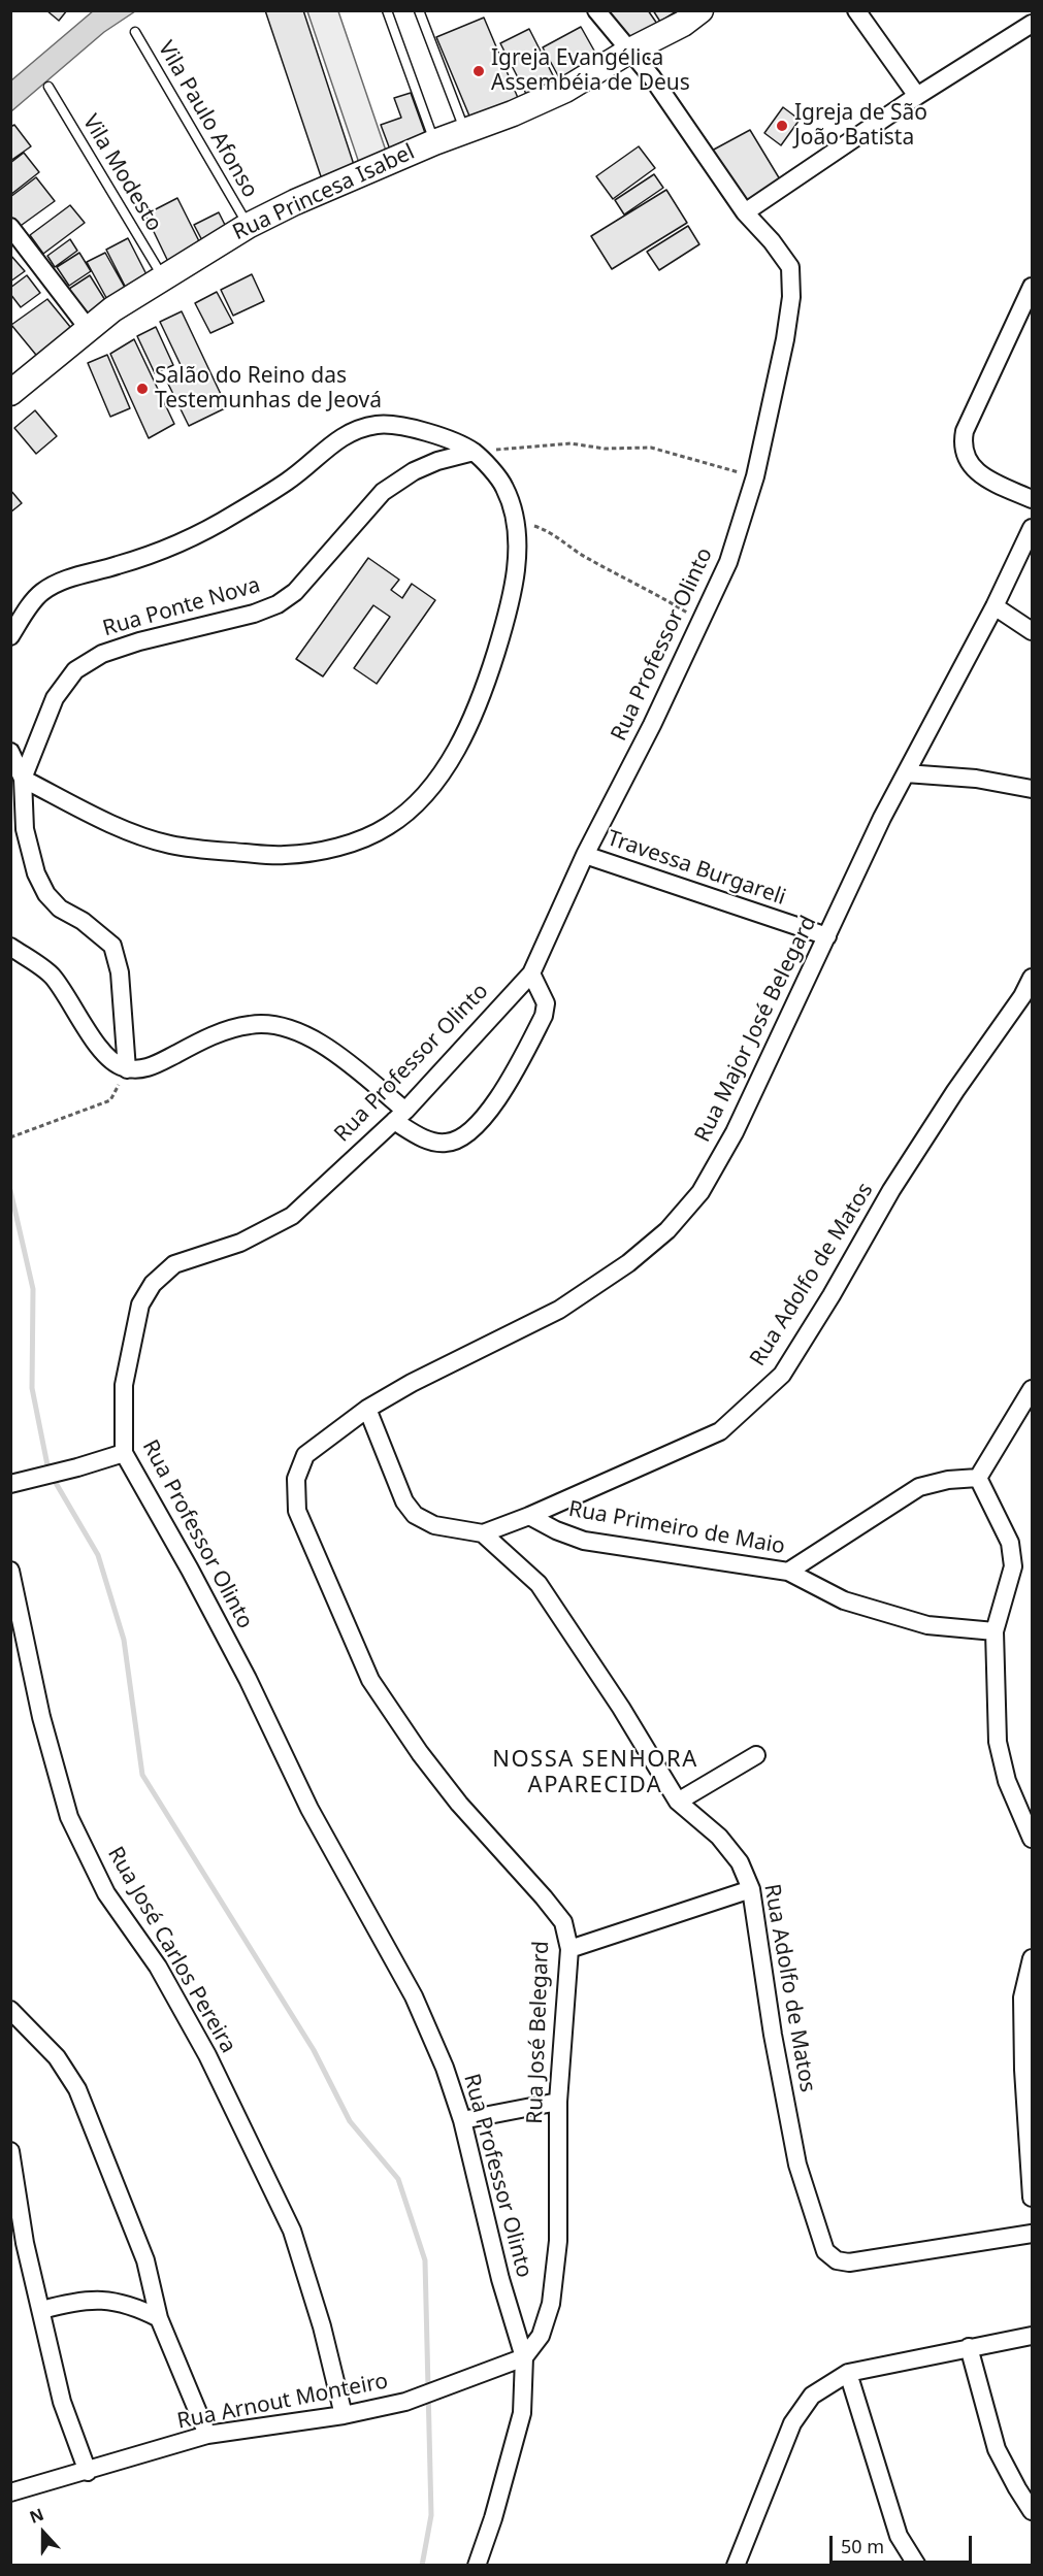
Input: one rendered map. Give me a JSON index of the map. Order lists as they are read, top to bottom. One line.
{"streets":{"main road":["Rua Princesa Isabel"],"street":["Rua Ponte Nova","Rua Professor Olinto","Travessa Burgareli","Rua Major José Belegard","Rua Adolfo de Matos","Rua Primeiro de Maio","Rua José Carlos Pereira","Rua José Belegard","Rua Arnout Monteiro"],"lane":["Vila Paulo Afonso","Vila Modesto"]},"crossings":[["Vila Paulo Afonso","Rua Princesa Isabel"],["Vila Modesto","Rua Princesa Isabel"],["Rua Princesa Isabel","Rua Professor Olinto"],["Rua Professor Olinto","Travessa Burgareli"],["Rua Professor Olinto","Rua José Belegard"],["Rua Professor Olinto","Rua Arnout Monteiro"],["Travessa Burgareli","Rua Major José Belegard"],["Rua Major José Belegard","Rua José Belegard"],["Rua Adolfo de Matos","Rua Primeiro de Maio"],["Rua José Carlos Pereira","Rua Arnout Monteiro"],["Rua José Belegard","Rua Arnout Monteiro"]],"districts":["NOSSA SENHORA APARECIDA"],"places":["Igreja Evangélica Assembéia de Deus","Igreja de São João Batista","Salão do Reino das Testemunhas de Jeová"],"scale_bar":"50 m","north":"top"}
